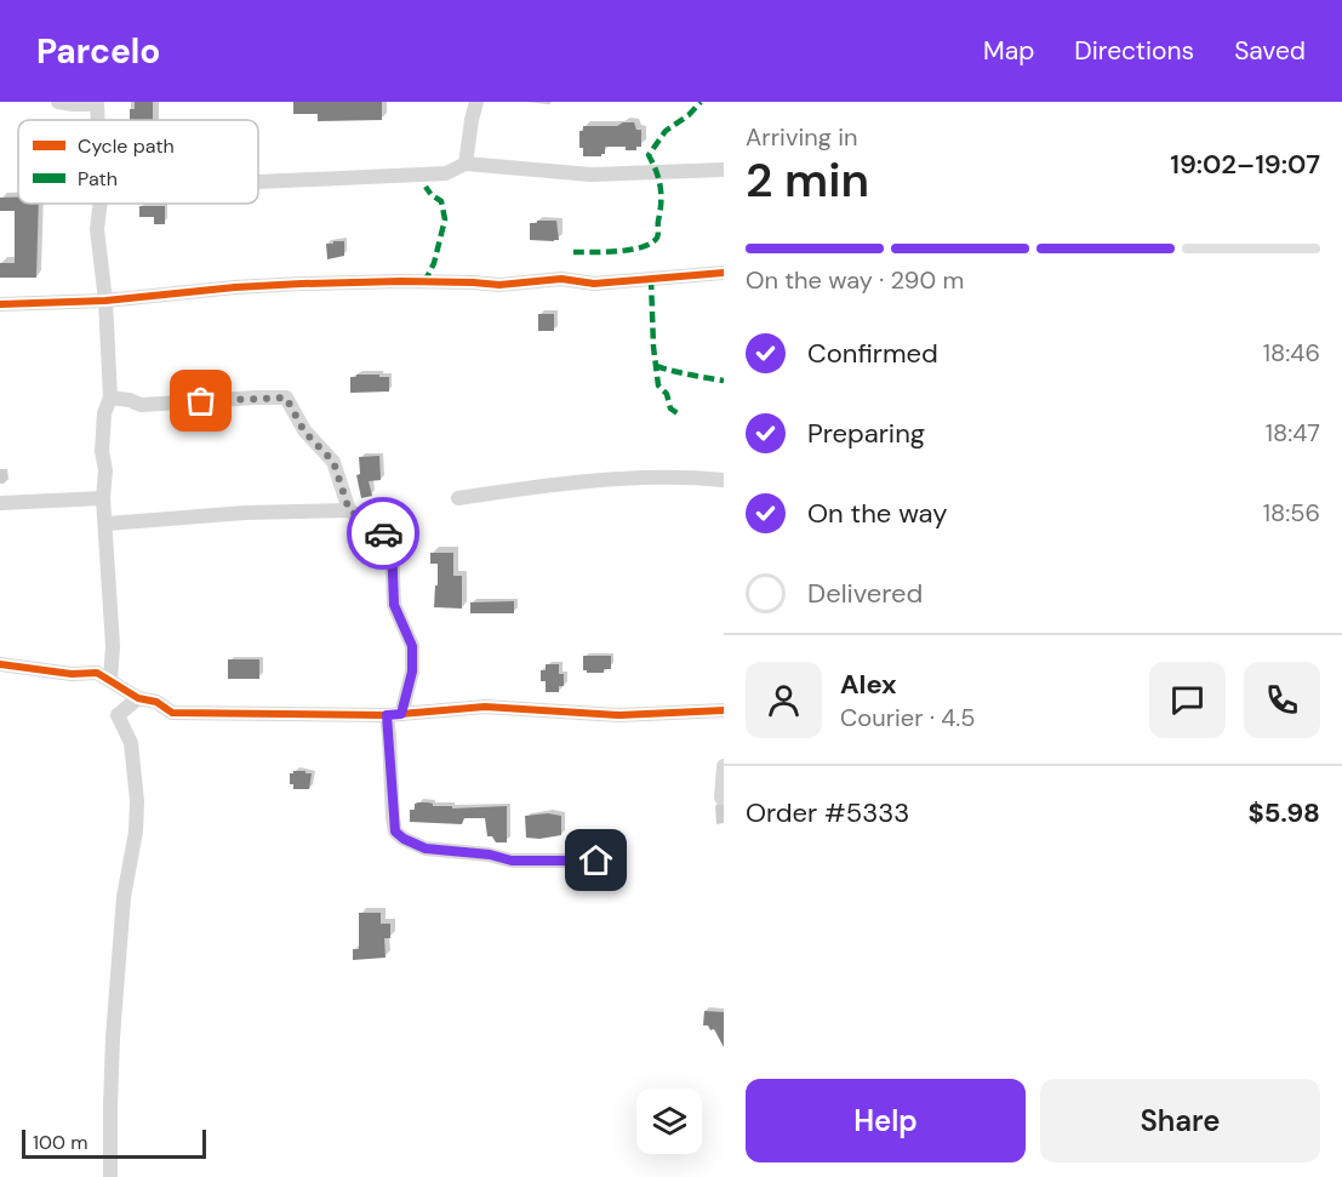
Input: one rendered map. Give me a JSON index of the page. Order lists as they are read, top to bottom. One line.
{"legend":["Cycle path","Path"],"scale_bar":"100 m","page":{"header":"Parcelo","nav":["Map","Directions","Saved"],"heading":["2 min","Arriving in","19:02–19:07"],"panel":["Alex","Courier · 4.5","Order #5333","$5.98"],"bar":"On the way · 290 m","list":[["Confirmed","18:46"],["Preparing","18:47"],["On the way","18:56"],"Delivered"],"buttons":["Help","Share"],"scale":"100 m"}}
